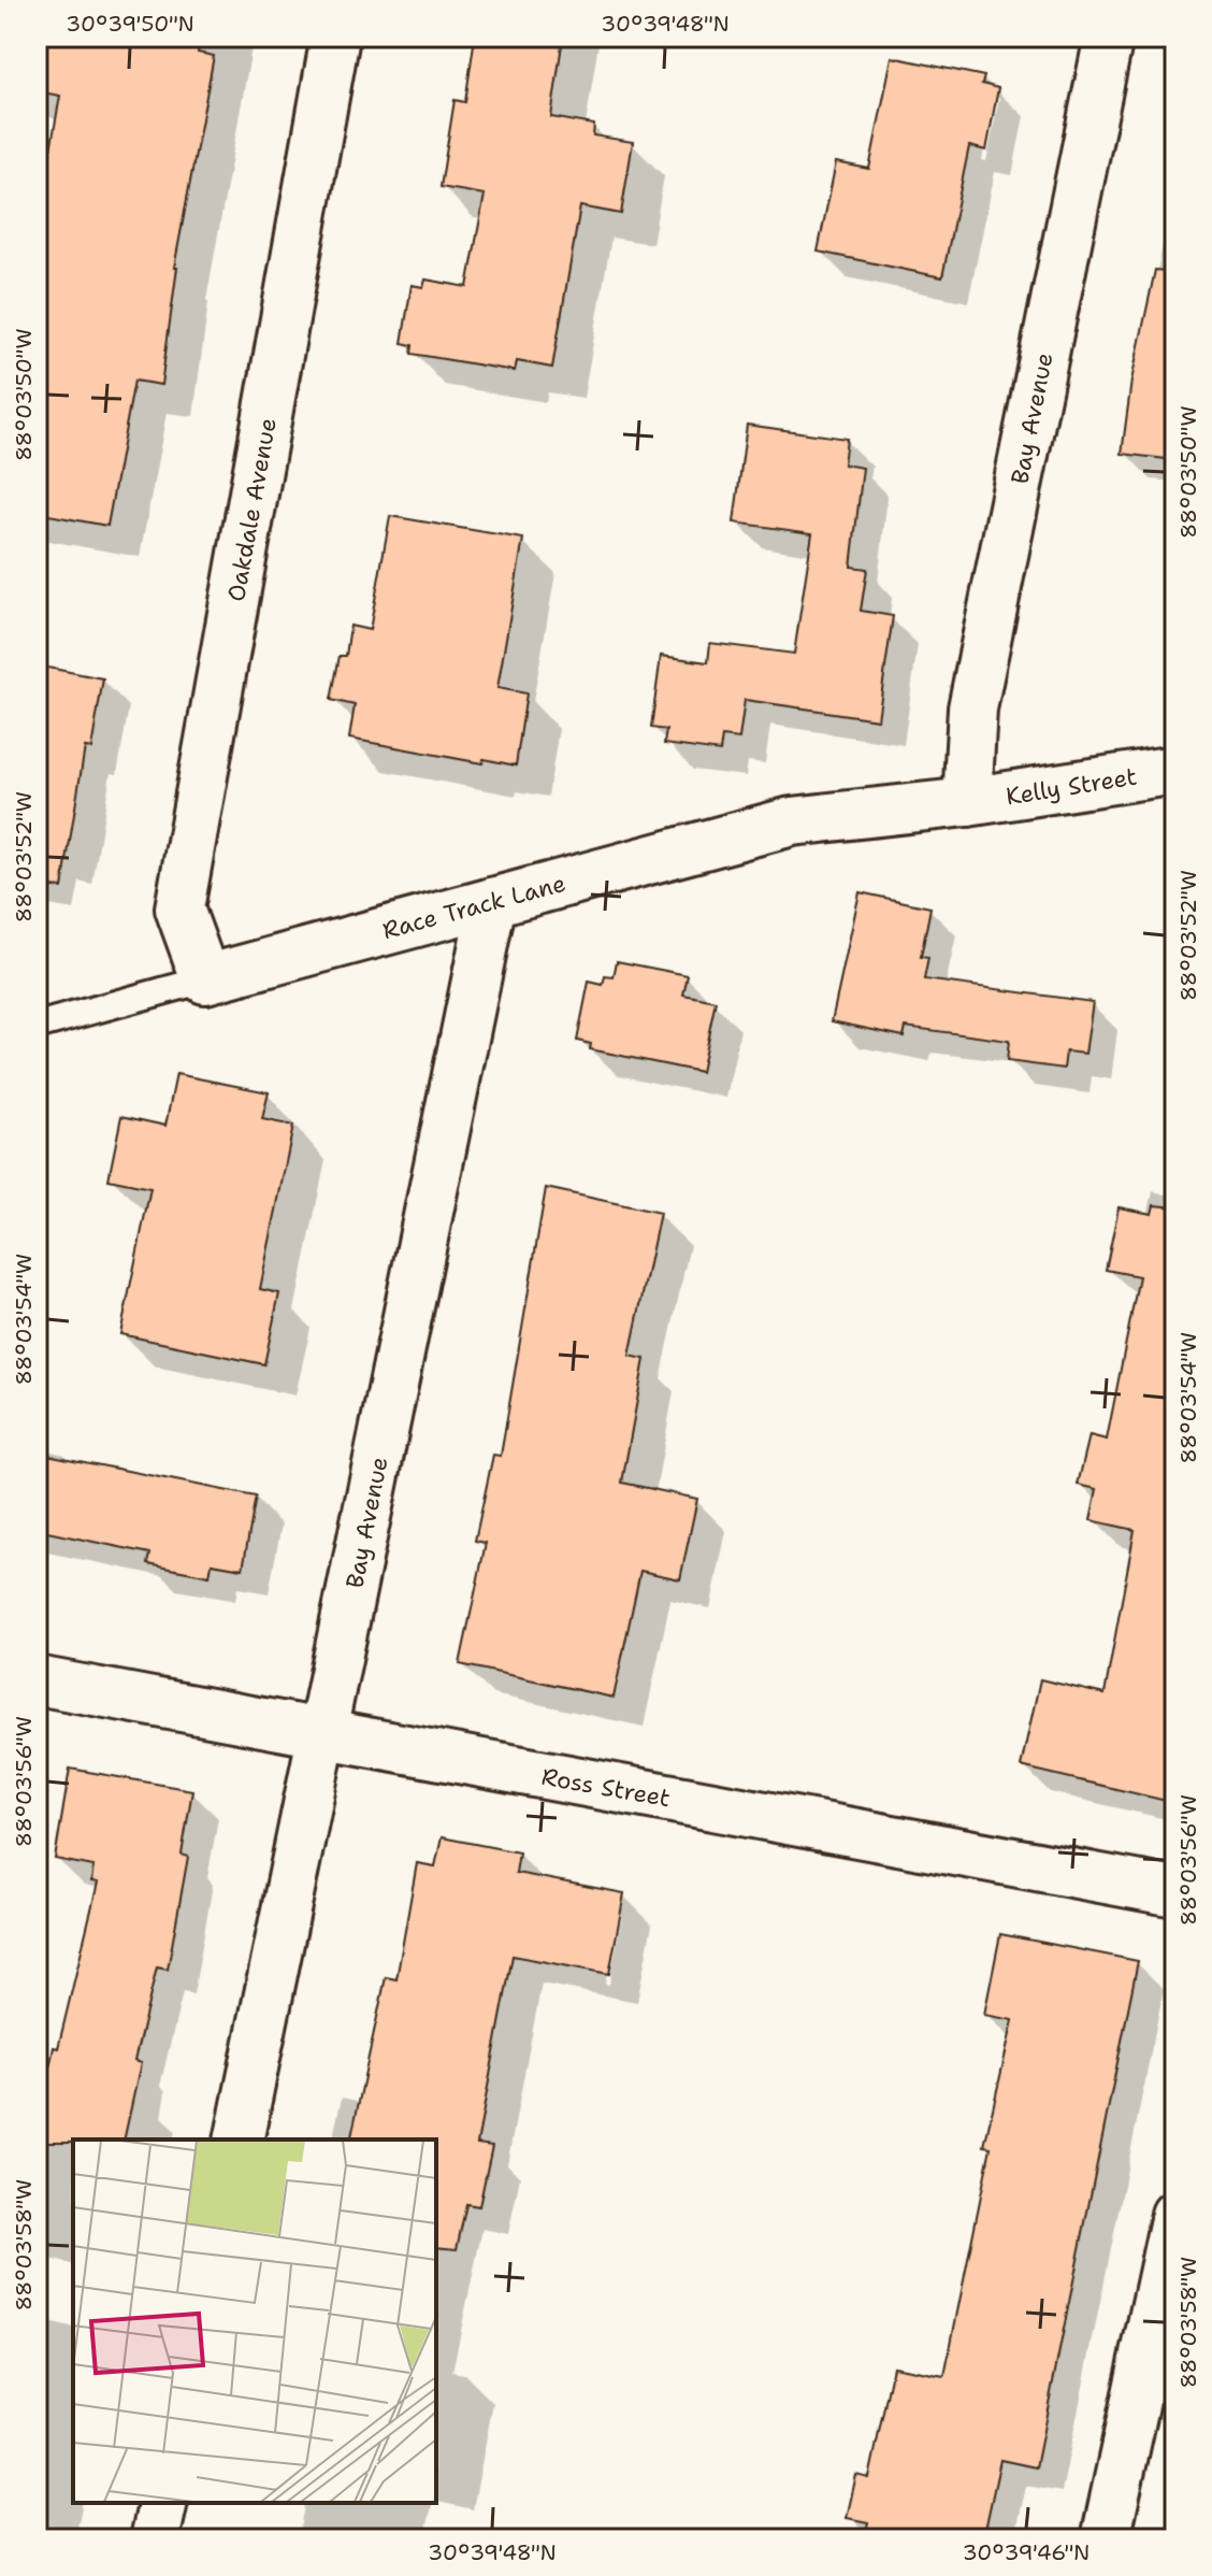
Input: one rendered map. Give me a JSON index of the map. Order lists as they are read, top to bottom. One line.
{"streets":{"street":["Bay Avenue","Oakdale Avenue","Kelly Street","Race Track Lane","Ross Street"]},"crossings":[["Bay Avenue","Kelly Street"],["Bay Avenue","Race Track Lane"],["Bay Avenue","Ross Street"],["Oakdale Avenue","Race Track Lane"],["Kelly Street","Race Track Lane"]],"coordinates":["30°39'50\"N","30°39'48\"N","88°03'50\"W","88°03'52\"W","88°03'54\"W","88°03'56\"W","88°03'58\"W","30°39'46\"N"]}
